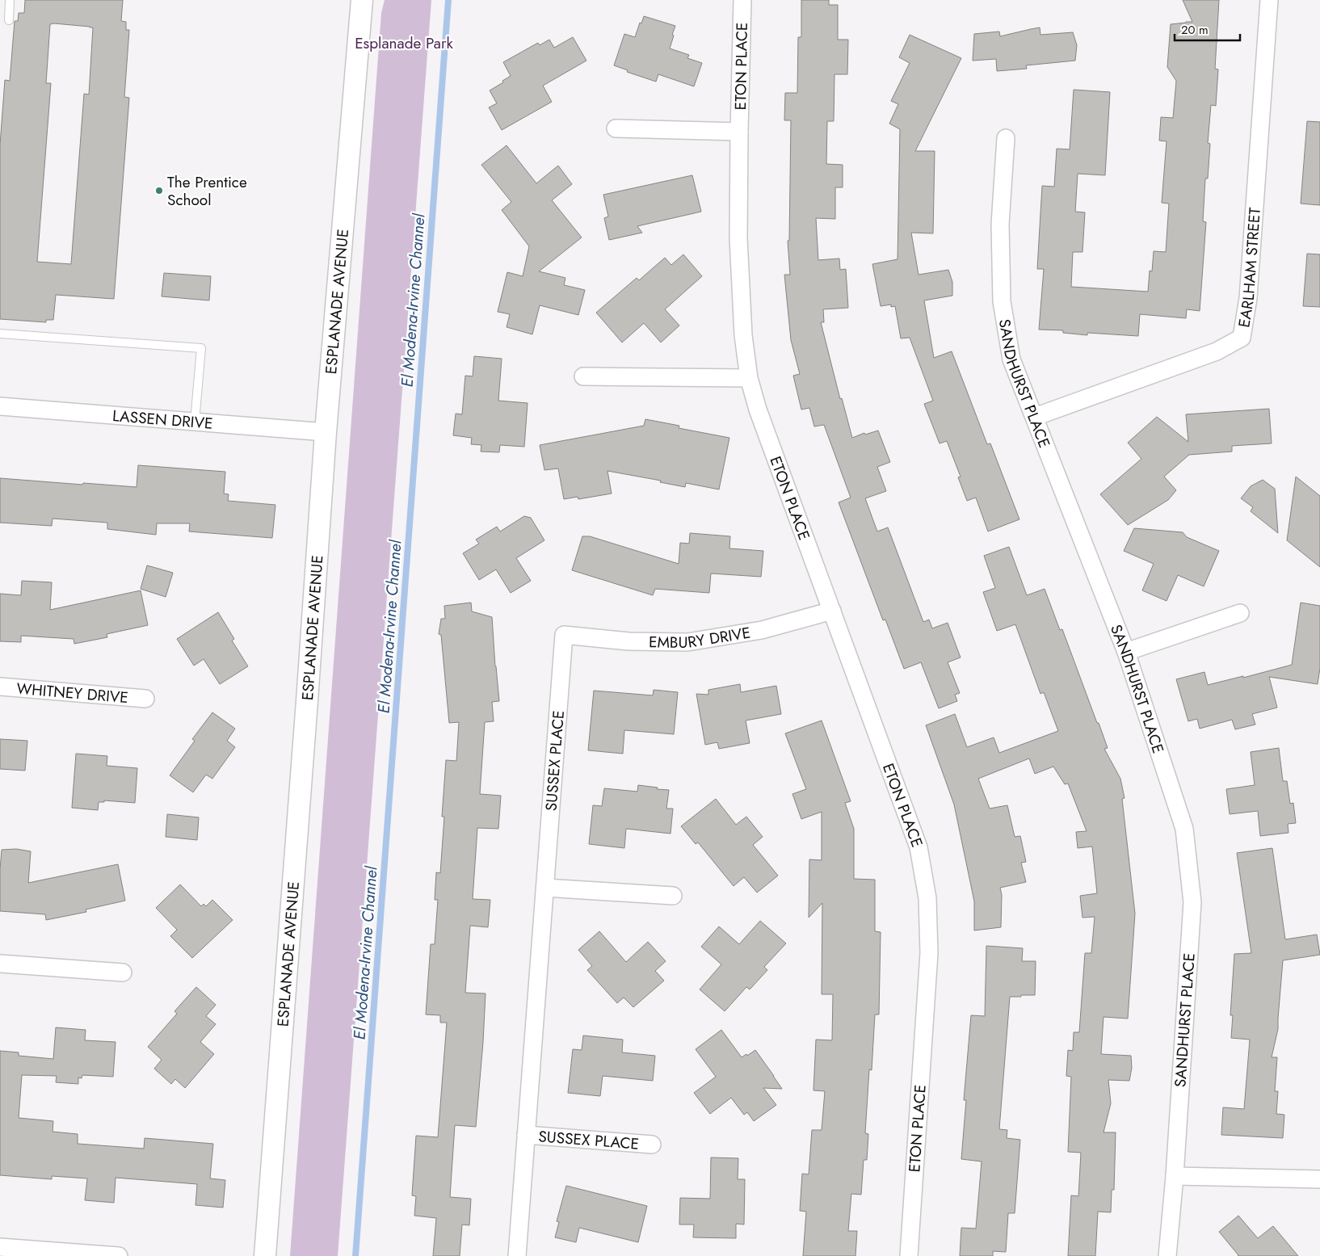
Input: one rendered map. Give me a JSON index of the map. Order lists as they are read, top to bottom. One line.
{"streets":{"street":["ETON PLACE","EARLHAM STREET","ESPLANADE AVENUE","SANDHURST PLACE","LASSEN DRIVE","EMBURY DRIVE","WHITNEY DRIVE","SUSSEX PLACE"]},"crossings":[["ETON PLACE","EMBURY DRIVE"],["EARLHAM STREET","SANDHURST PLACE"],["ESPLANADE AVENUE","LASSEN DRIVE"],["EMBURY DRIVE","SUSSEX PLACE"]],"water":["El Modena-Irvine Channel"],"parks":["Esplanade Park"],"places":["The Prentice School"],"scale_bar":"20 m"}
